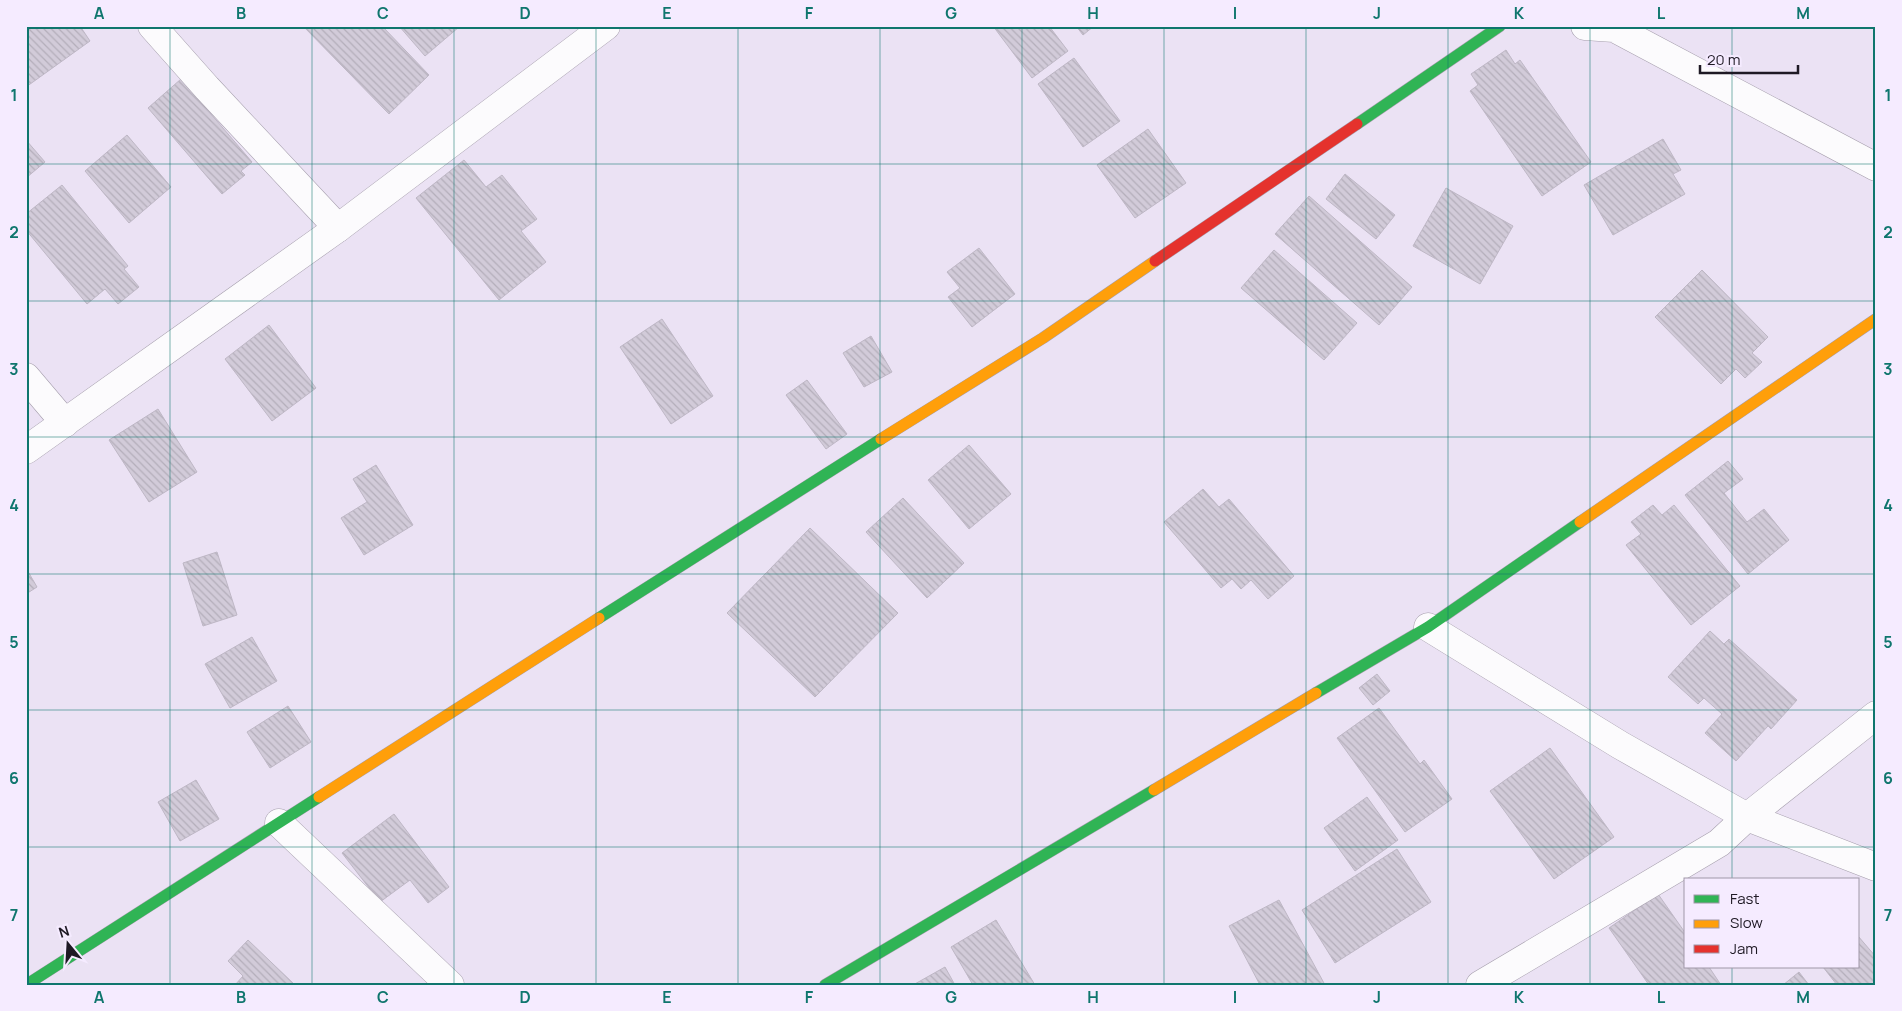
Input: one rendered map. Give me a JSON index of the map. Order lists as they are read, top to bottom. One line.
{"legend":["Fast","Slow","Jam"],"scale_bar":"20 m","north":"top","grid":{"columns":["A","B","C","D","E","F","G","H","I","J","K","L","M"],"rows":["1","2","3","4","5","6","7"]}}
